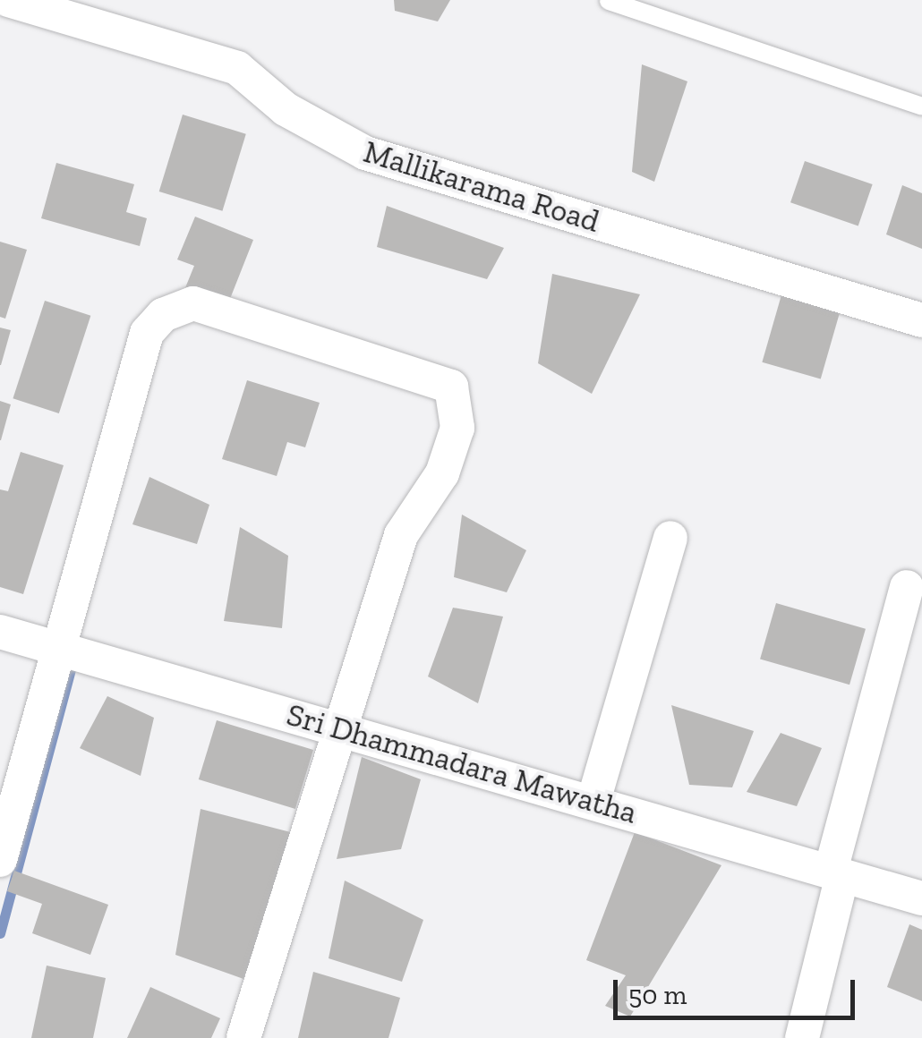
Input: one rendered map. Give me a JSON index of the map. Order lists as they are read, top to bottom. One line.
{"streets":{"street":["Mallikarama Road","Sri Dhammadara Mawatha"]},"scale_bar":"50 m"}
